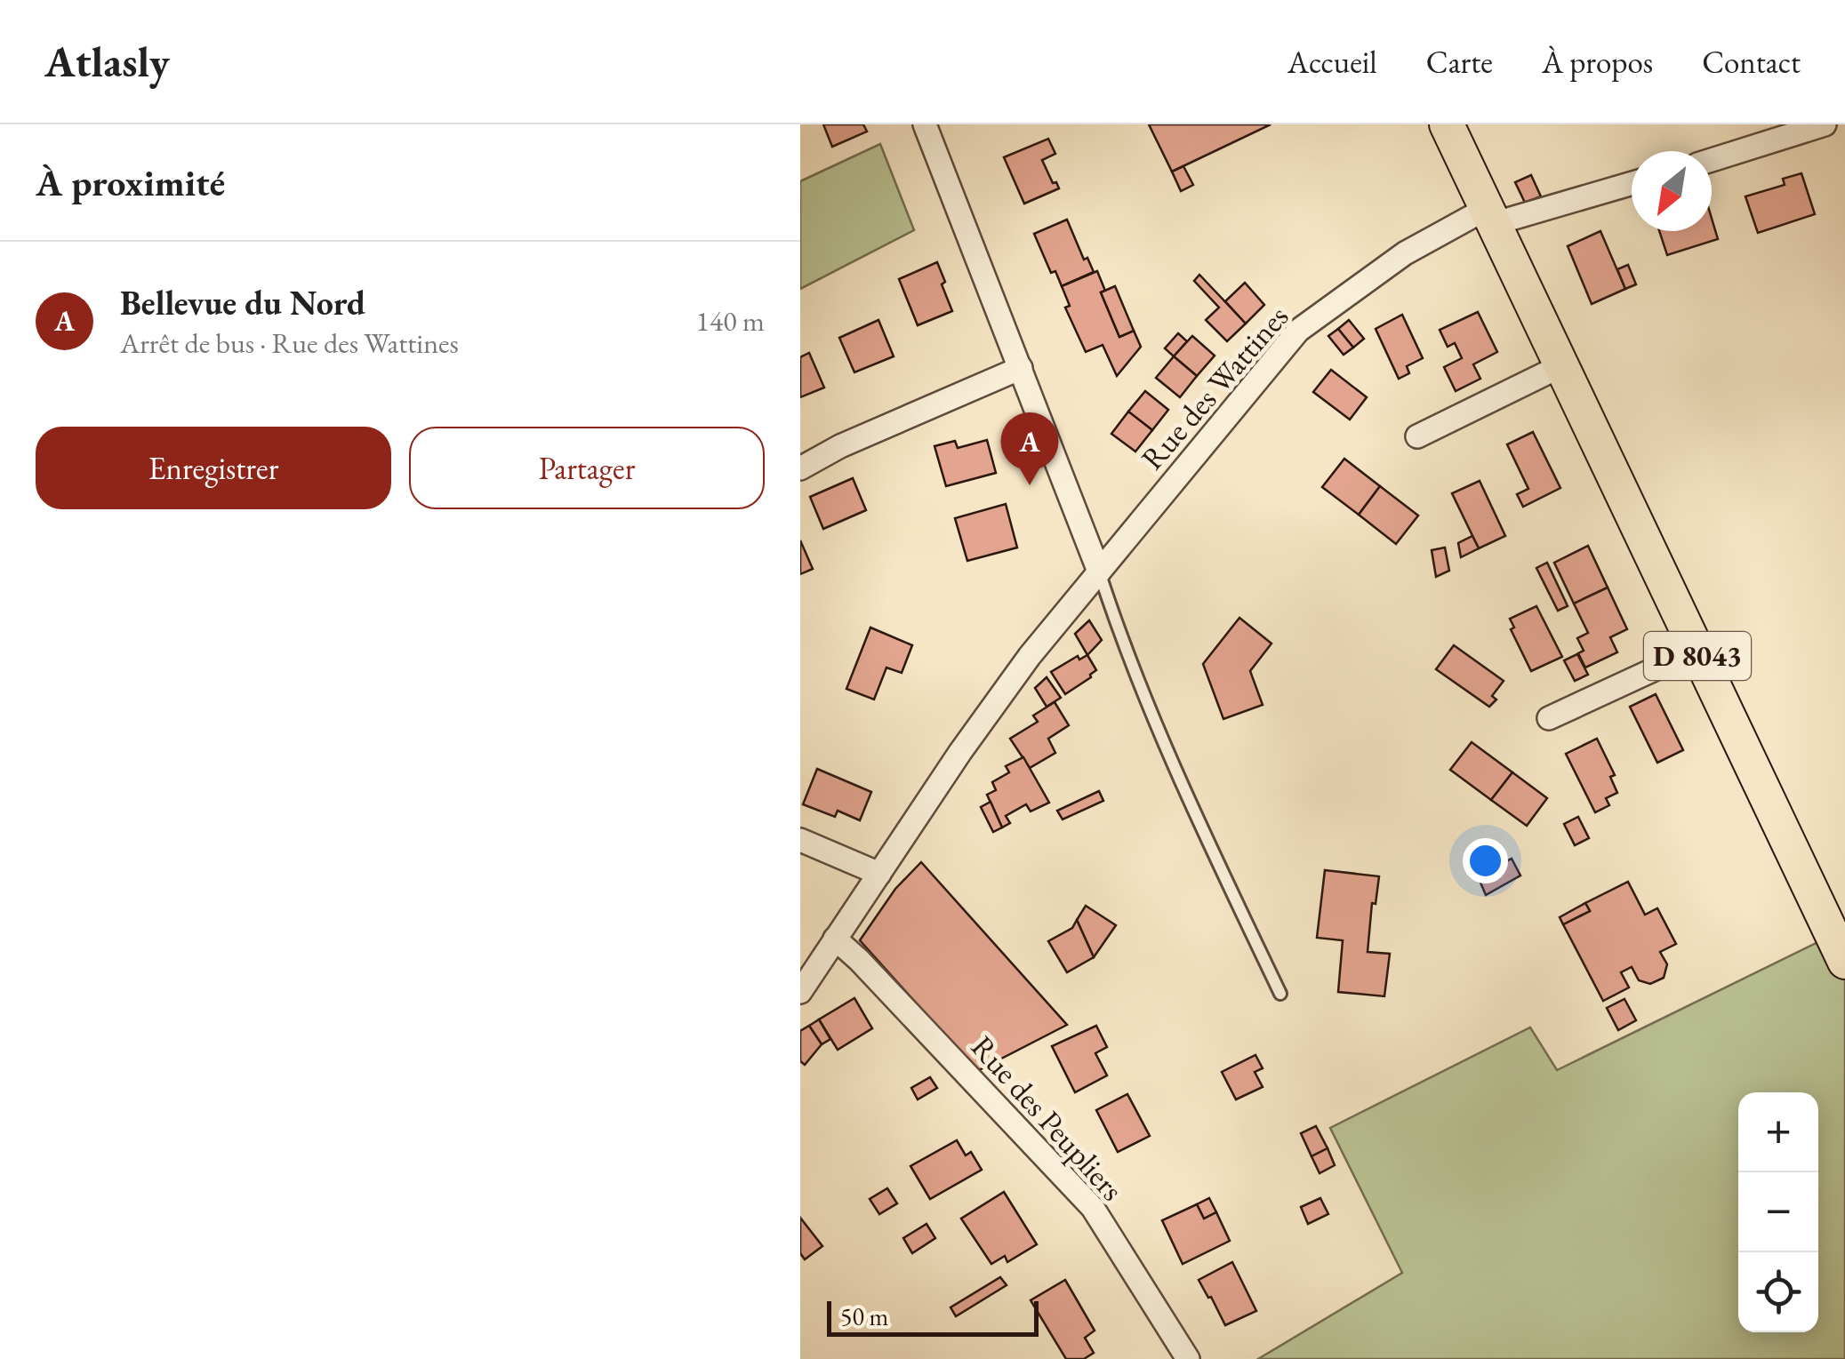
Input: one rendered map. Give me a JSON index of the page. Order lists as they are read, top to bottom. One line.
{"streets":{"main road":["D 8043"],"street":["Rue des Wattines","Rue des Peupliers"]},"crossings":[["Rue des Wattines","D 8043"],["Rue des Wattines","Rue des Peupliers"]],"scale_bar":"50 m","north":"bottom left","page":{"header":"Atlasly","nav":["Accueil","Carte","À propos","Contact"],"heading":"À proximité","list":[{"mark":"A","name":"Bellevue du Nord","note":"Arrêt de bus · Rue des Wattines","value":"140 m"}],"buttons":["Enregistrer","Partager"],"pins":"A","map_buttons":["+","−"],"scale":"50 m"}}
